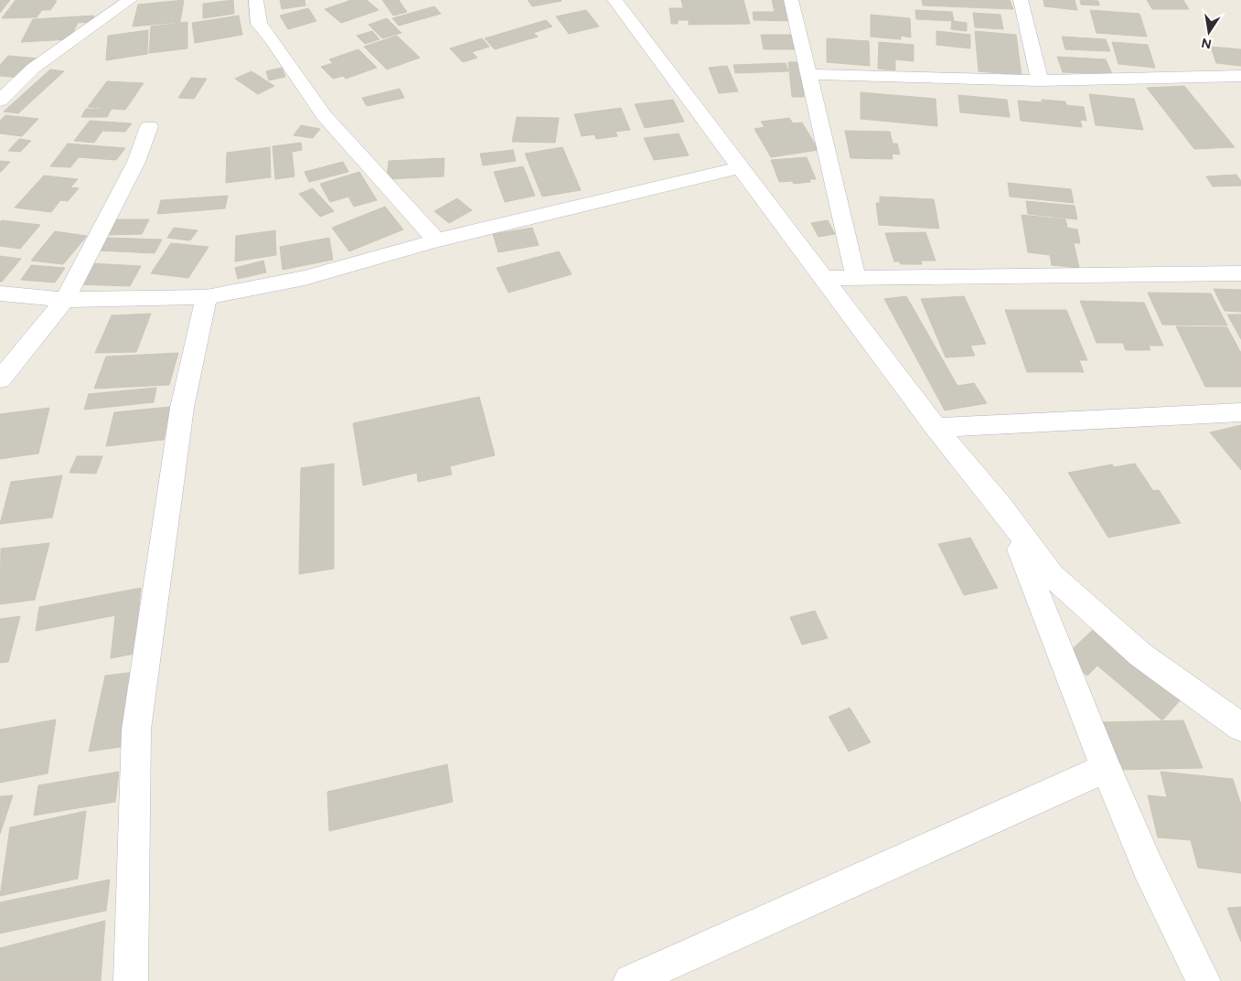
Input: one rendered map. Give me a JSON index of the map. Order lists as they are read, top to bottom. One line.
{"north":"bottom"}
